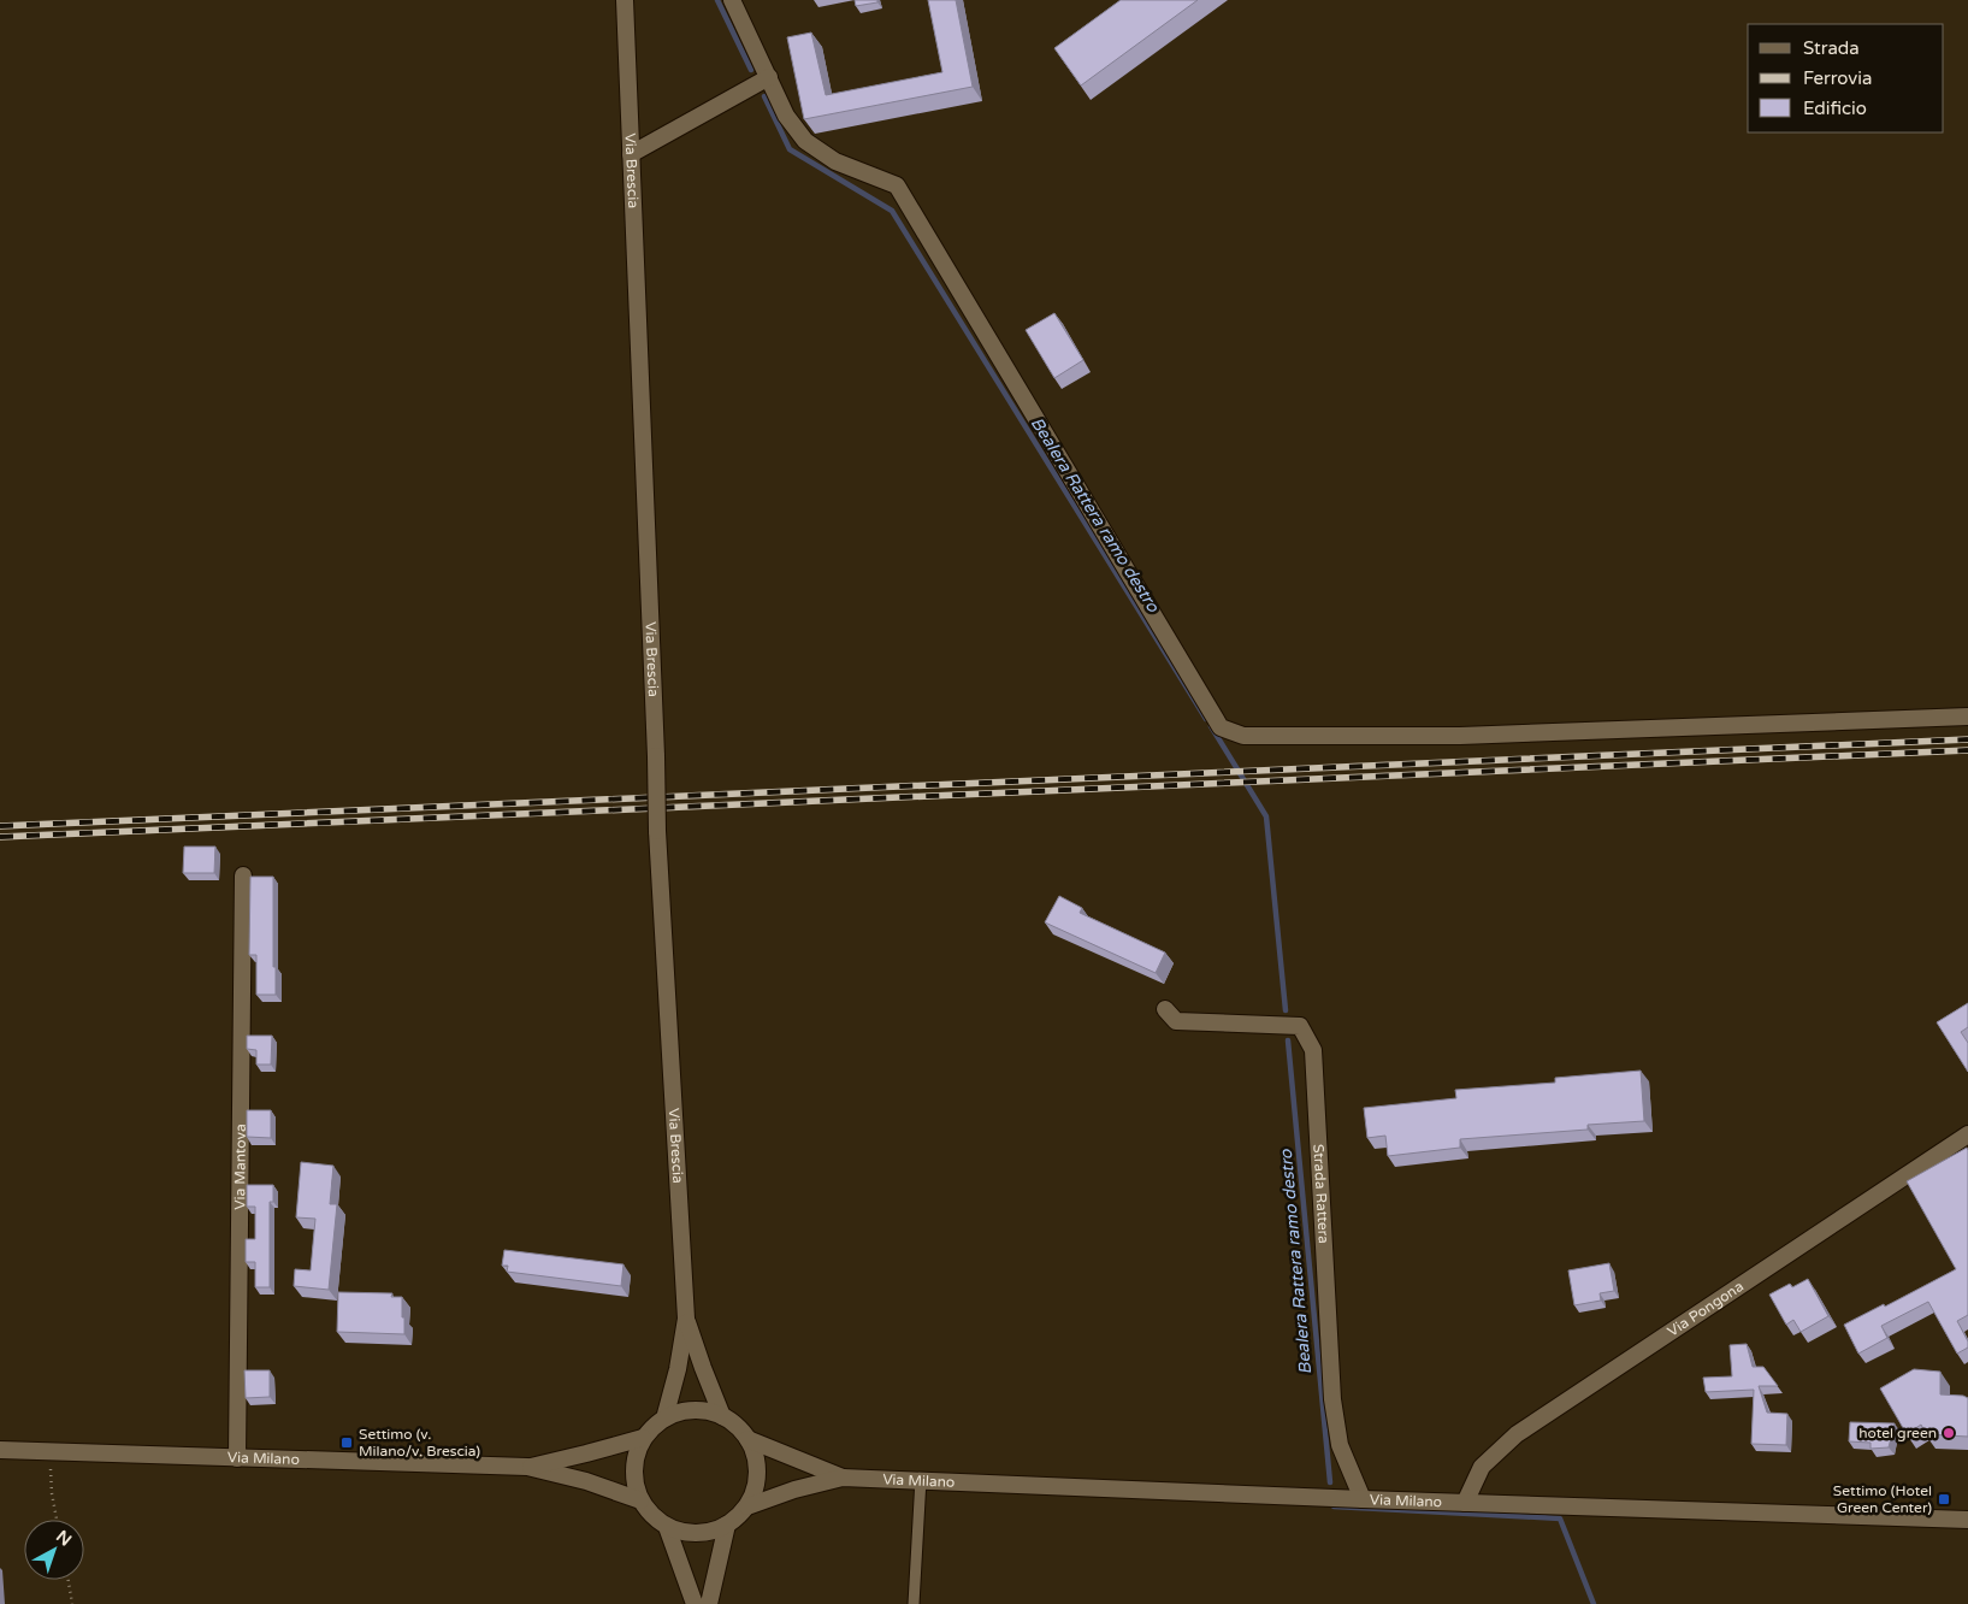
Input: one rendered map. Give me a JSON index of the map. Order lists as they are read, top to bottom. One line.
{"streets":{"main road":["Via Brescia","Via Mantova","Strada Rattera","Via Pongona","Via Milano"]},"crossings":[["Via Mantova","Via Milano"],["Strada Rattera","Via Milano"],["Via Pongona","Via Milano"]],"water":["Bealera Rattera ramo destro"],"places":{"other":["hotel green"],"transit":["Settimo (v. Milano/v. Brescia)","Settimo (Hotel Green Center)"]},"legend":["Strada","Ferrovia","Edificio"],"north":"top right"}
